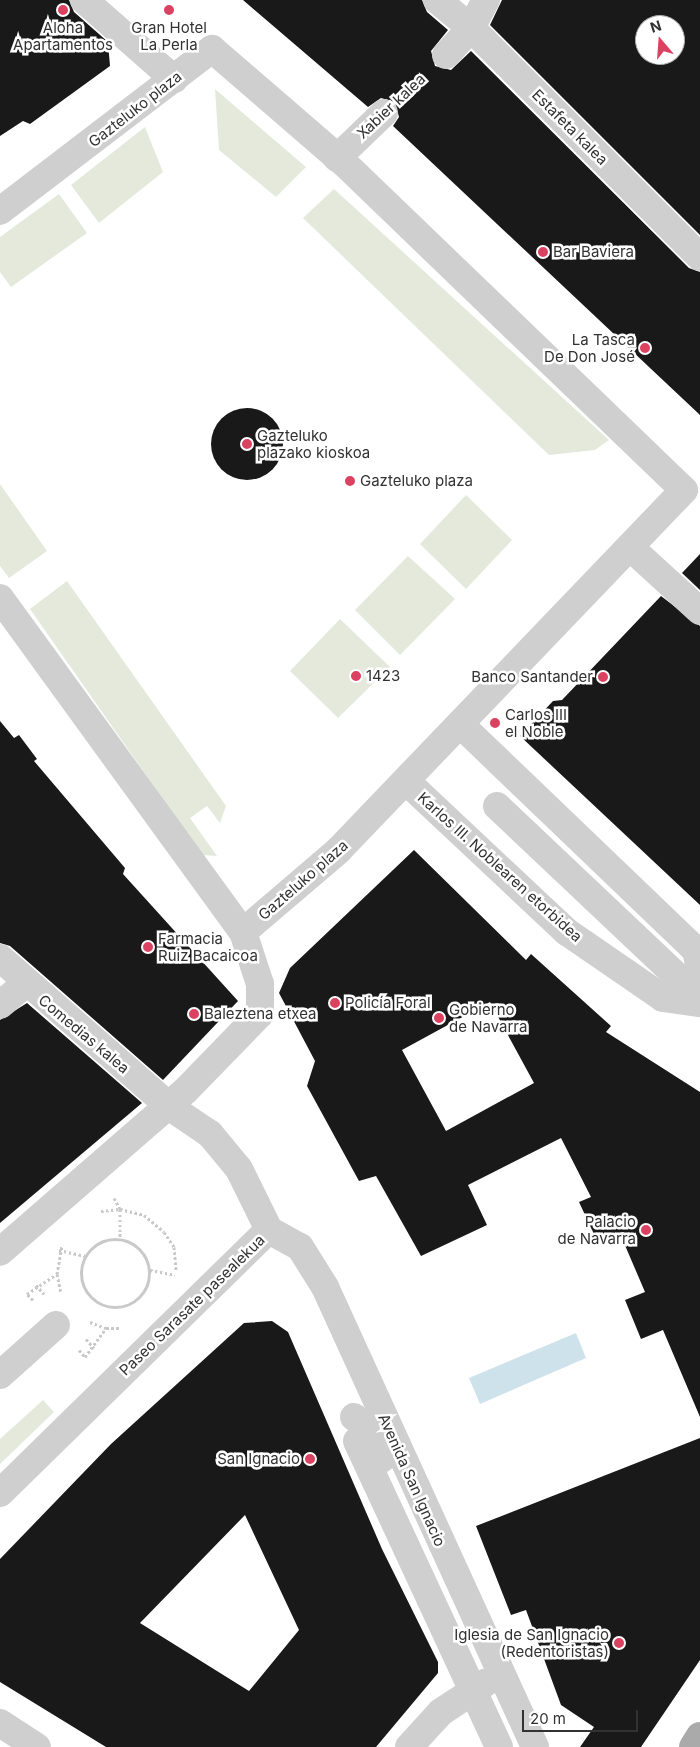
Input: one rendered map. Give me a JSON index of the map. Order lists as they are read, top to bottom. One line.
{"streets":{"street":["Xabier kalea","Gazteluko plaza","Estafeta kalea","Karlos III. Noblearen etorbidea","Comedias kalea","Paseo Sarasate pasealekua","Avenida San Ignacio"]},"crossings":[["Xabier kalea","Gazteluko plaza"],["Gazteluko plaza","Karlos III. Noblearen etorbidea"],["Gazteluko plaza","Comedias kalea"],["Gazteluko plaza","Paseo Sarasate pasealekua"],["Comedias kalea","Paseo Sarasate pasealekua"],["Paseo Sarasate pasealekua","Avenida San Ignacio"]],"places":["Aloha Apartamentos","Gran Hotel La Perla","Bar Baviera","La Tasca De Don José","Gazteluko plazako kioskoa","Gazteluko plaza","1423","Banco Santander","Carlos III el Noble","Farmacia Ruiz Bacaicoa","Policía Foral","Baleztena etxea","Gobierno de Navarra","Palacio de Navarra","San Ignacio","Iglesia de San Ignacio (Redentoristas)"],"scale_bar":"20 m","north":"top"}
